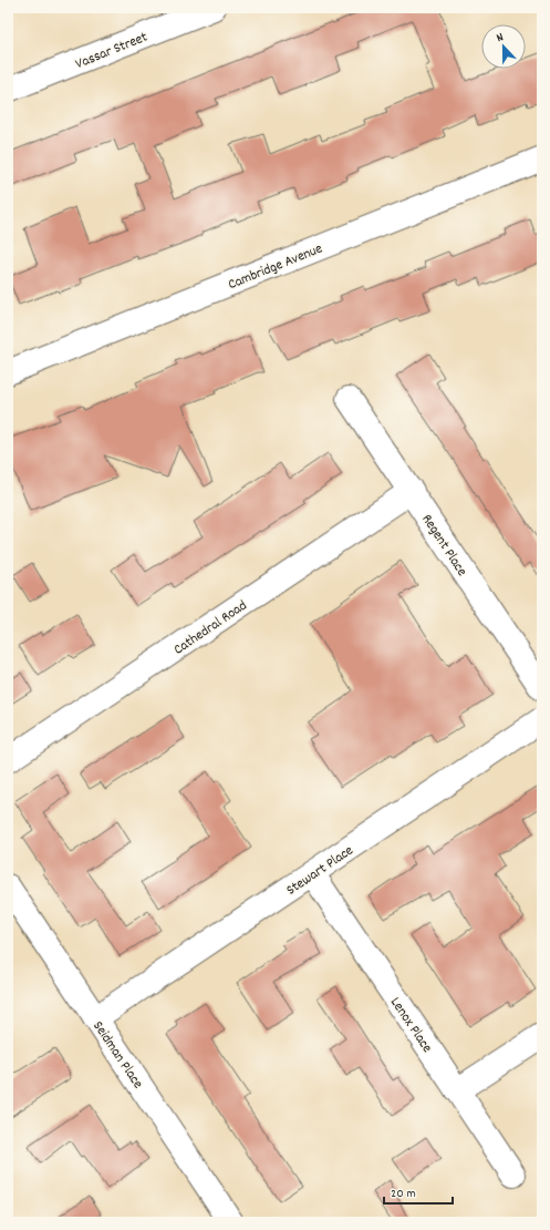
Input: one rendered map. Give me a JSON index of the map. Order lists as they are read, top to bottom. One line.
{"streets":{"street":["Vassar Street","Cambridge Avenue","Regent Place","Cathedral Road","Stewart Place","Lenox Place","Seidman Place"]},"crossings":[["Regent Place","Cathedral Road"],["Stewart Place","Lenox Place"],["Stewart Place","Seidman Place"]],"scale_bar":"20 m","north":"top"}
